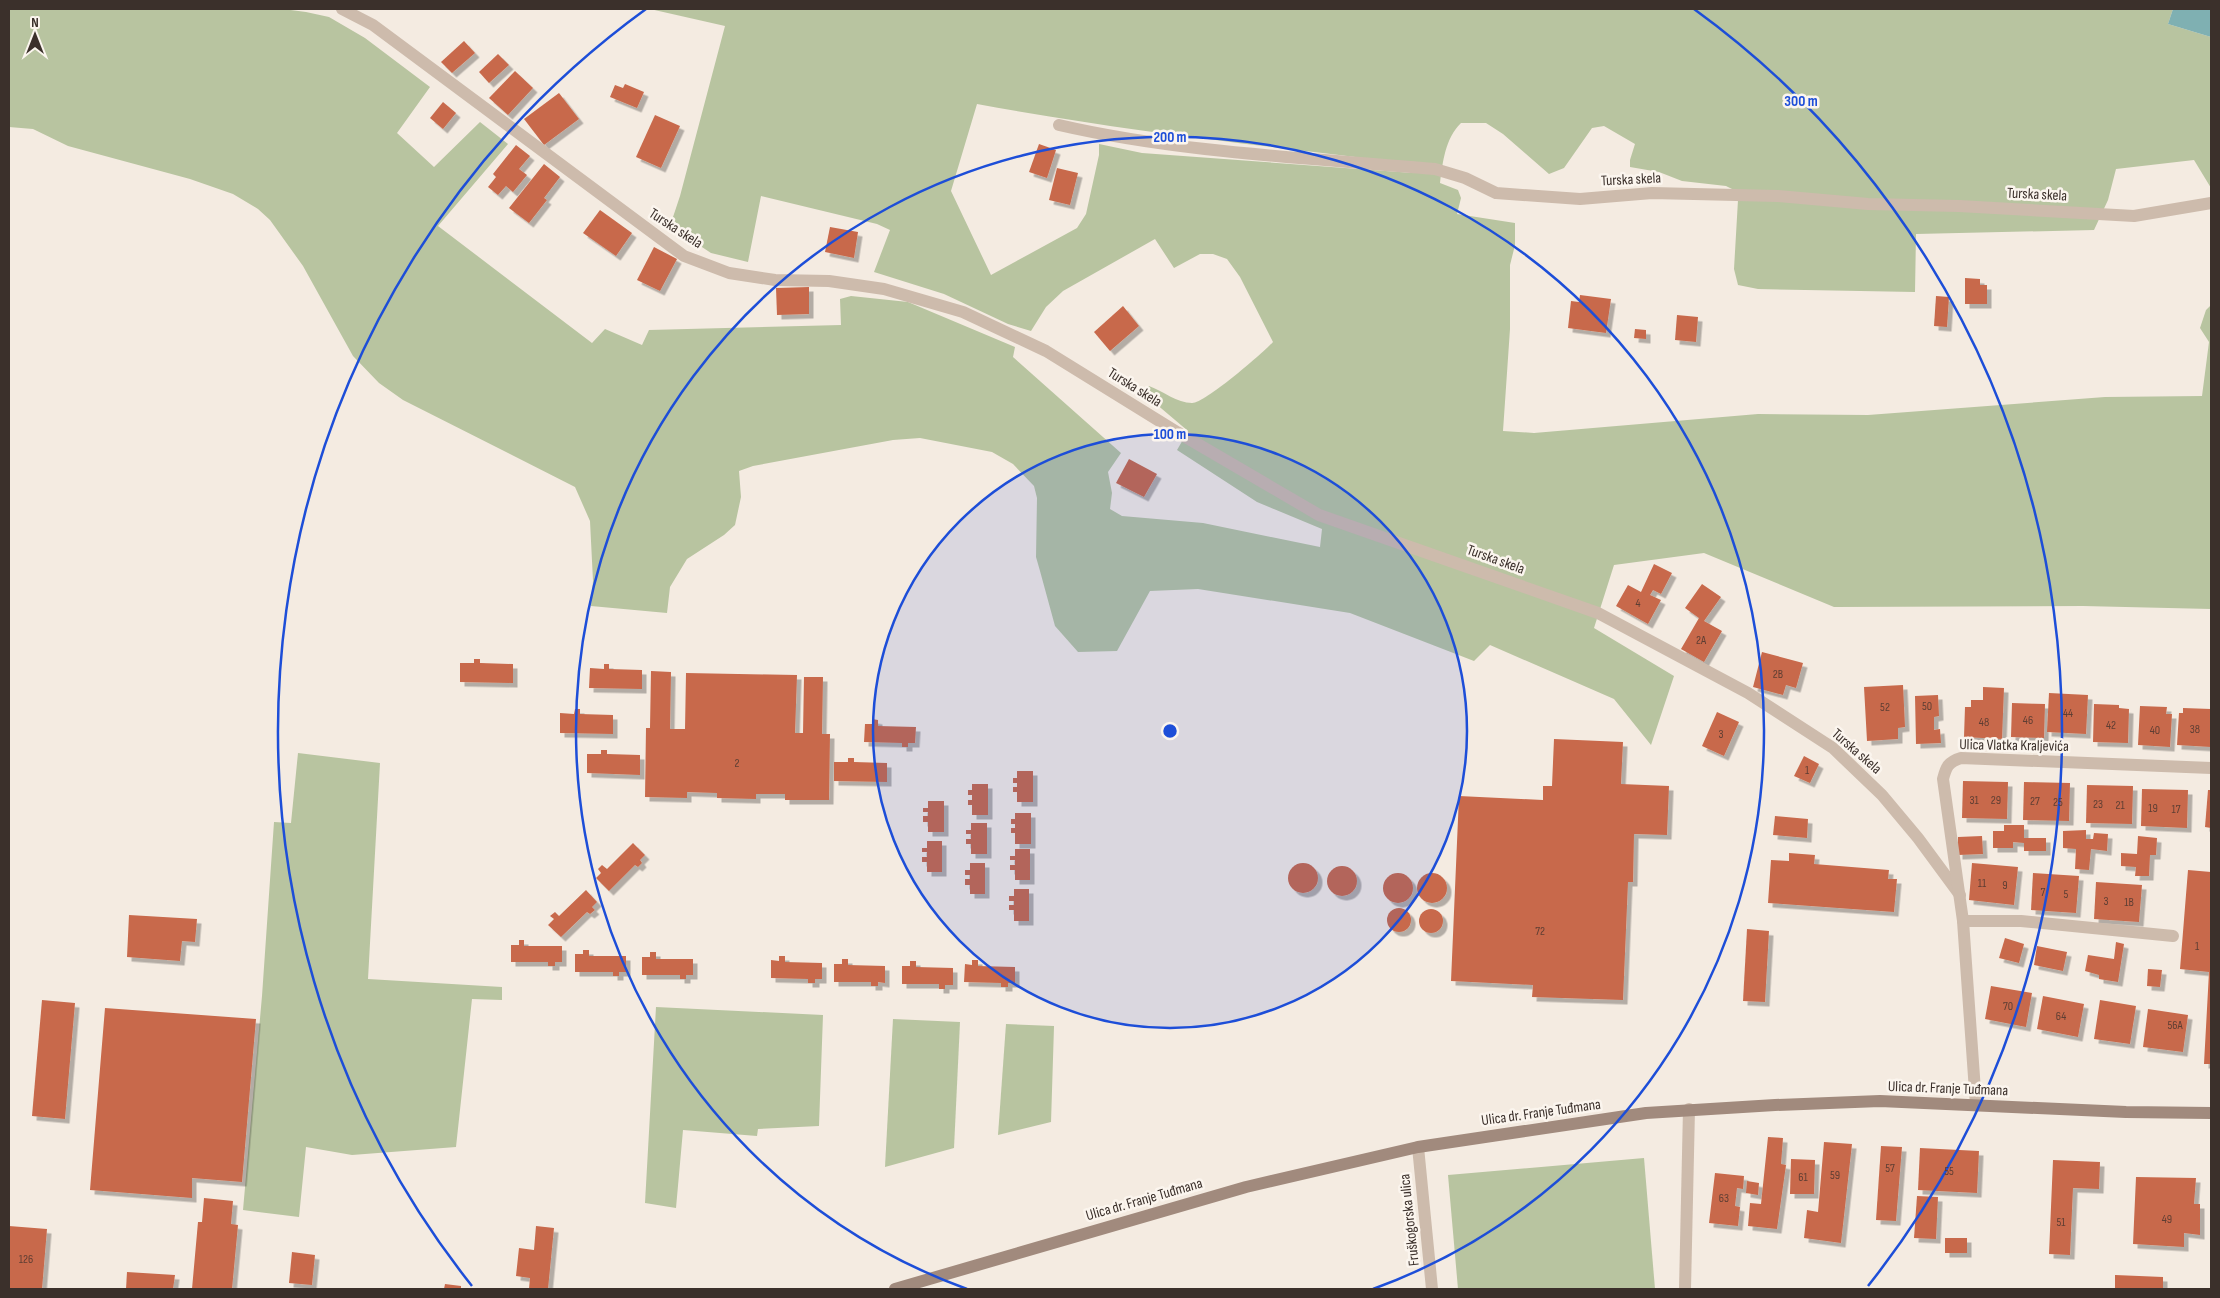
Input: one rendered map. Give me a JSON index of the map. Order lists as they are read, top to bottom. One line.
{"streets":{"main road":["Ulica dr. Franje Tuđmana"],"street":["Turska skela","Ulica Vlatka Kraljevića","Fruškogorska ulica"]},"crossings":[["Turska skela","Ulica Vlatka Kraljevića"],["Ulica Vlatka Kraljevića","Ulica dr. Franje Tuđmana"],["Ulica dr. Franje Tuđmana","Fruškogorska ulica"]],"house_numbers":["4","2A","2B","50","52","44","46","48","42","38","40","3","2","1","31","29","27","25","23","21","19","17","11","9","7","5","3","1B","72","1","70","64","56A","57","55","59","61","63","49","51","126"],"north":"top","rings":["300 m","200 m","100 m"]}
